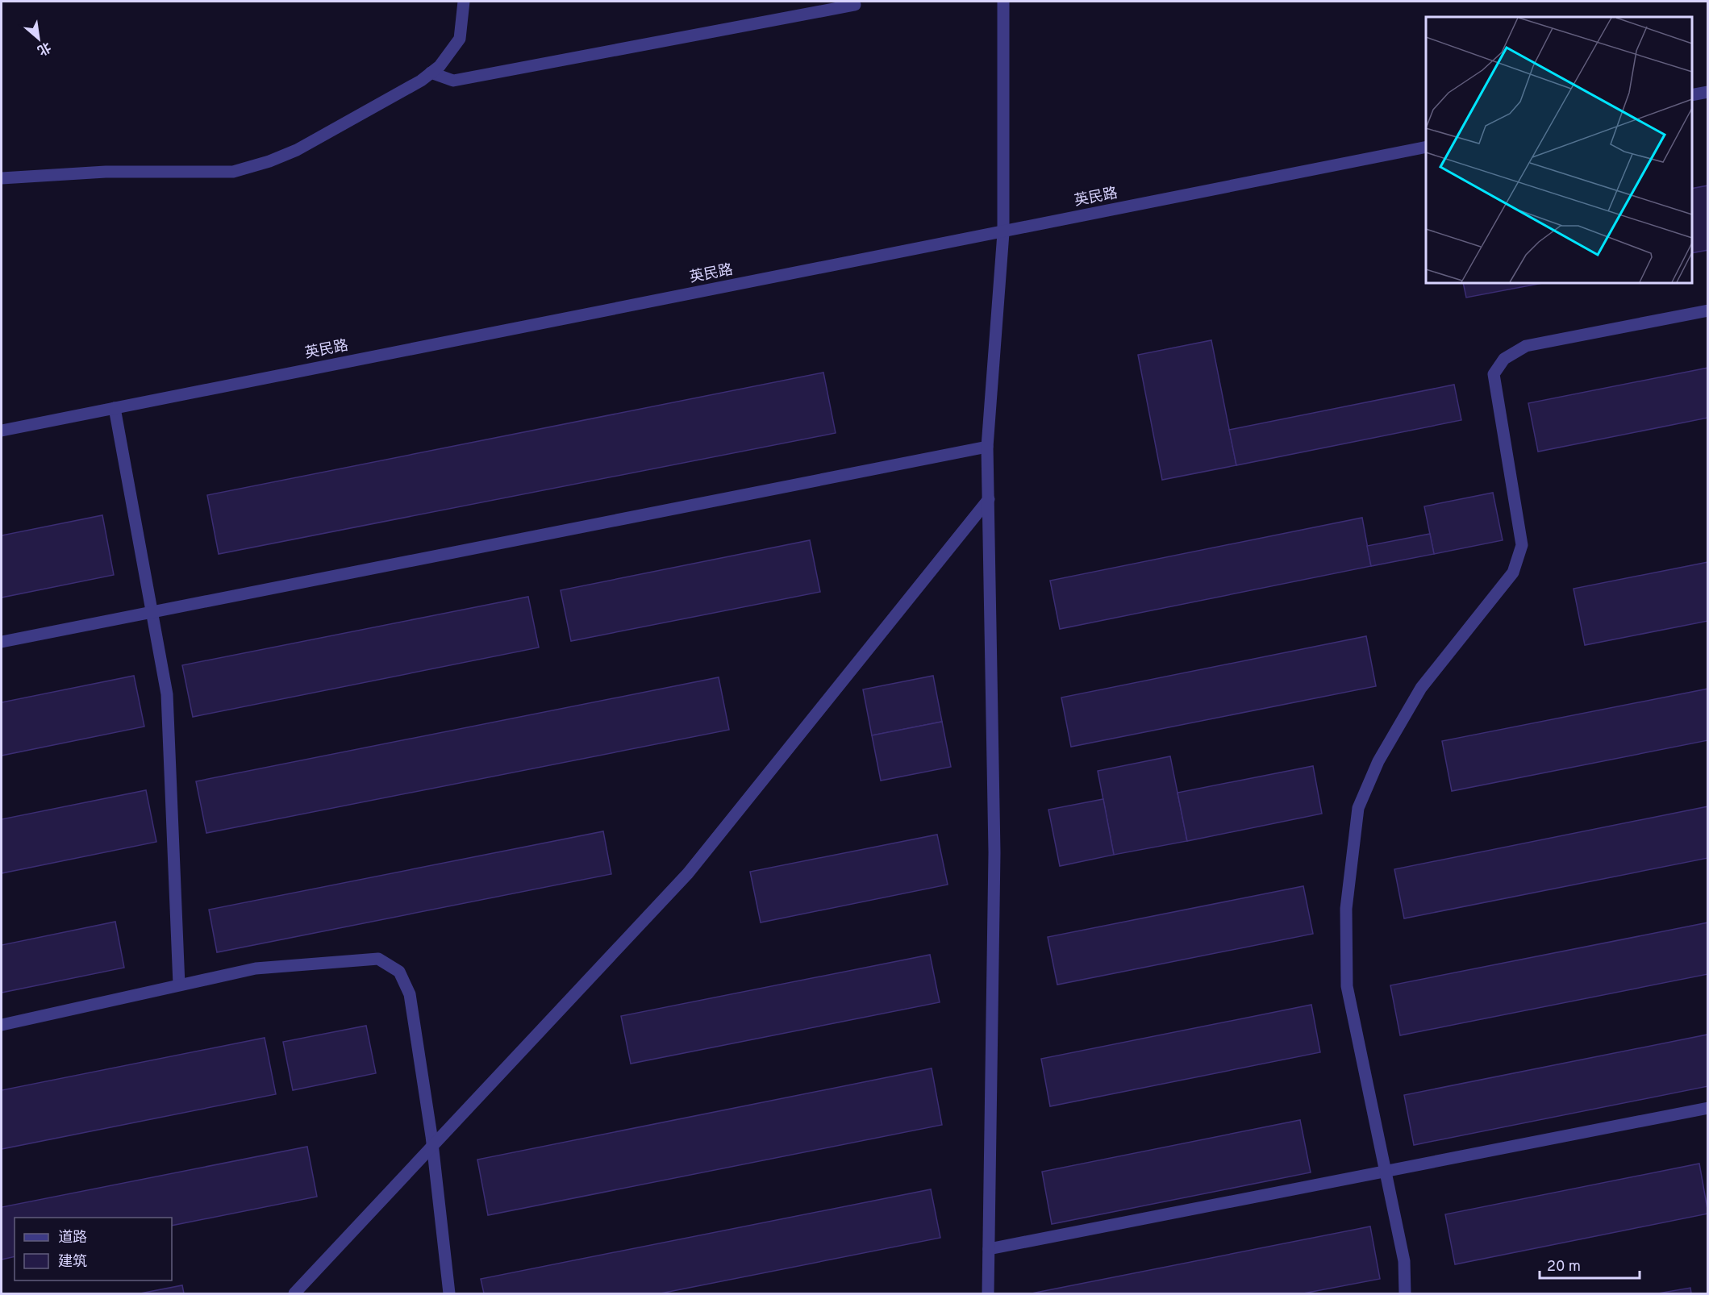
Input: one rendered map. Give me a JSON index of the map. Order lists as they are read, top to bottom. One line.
{"streets":{"street":["英民路"]},"legend":["道路","建筑"],"scale_bar":"20 m","north":"bottom right"}
